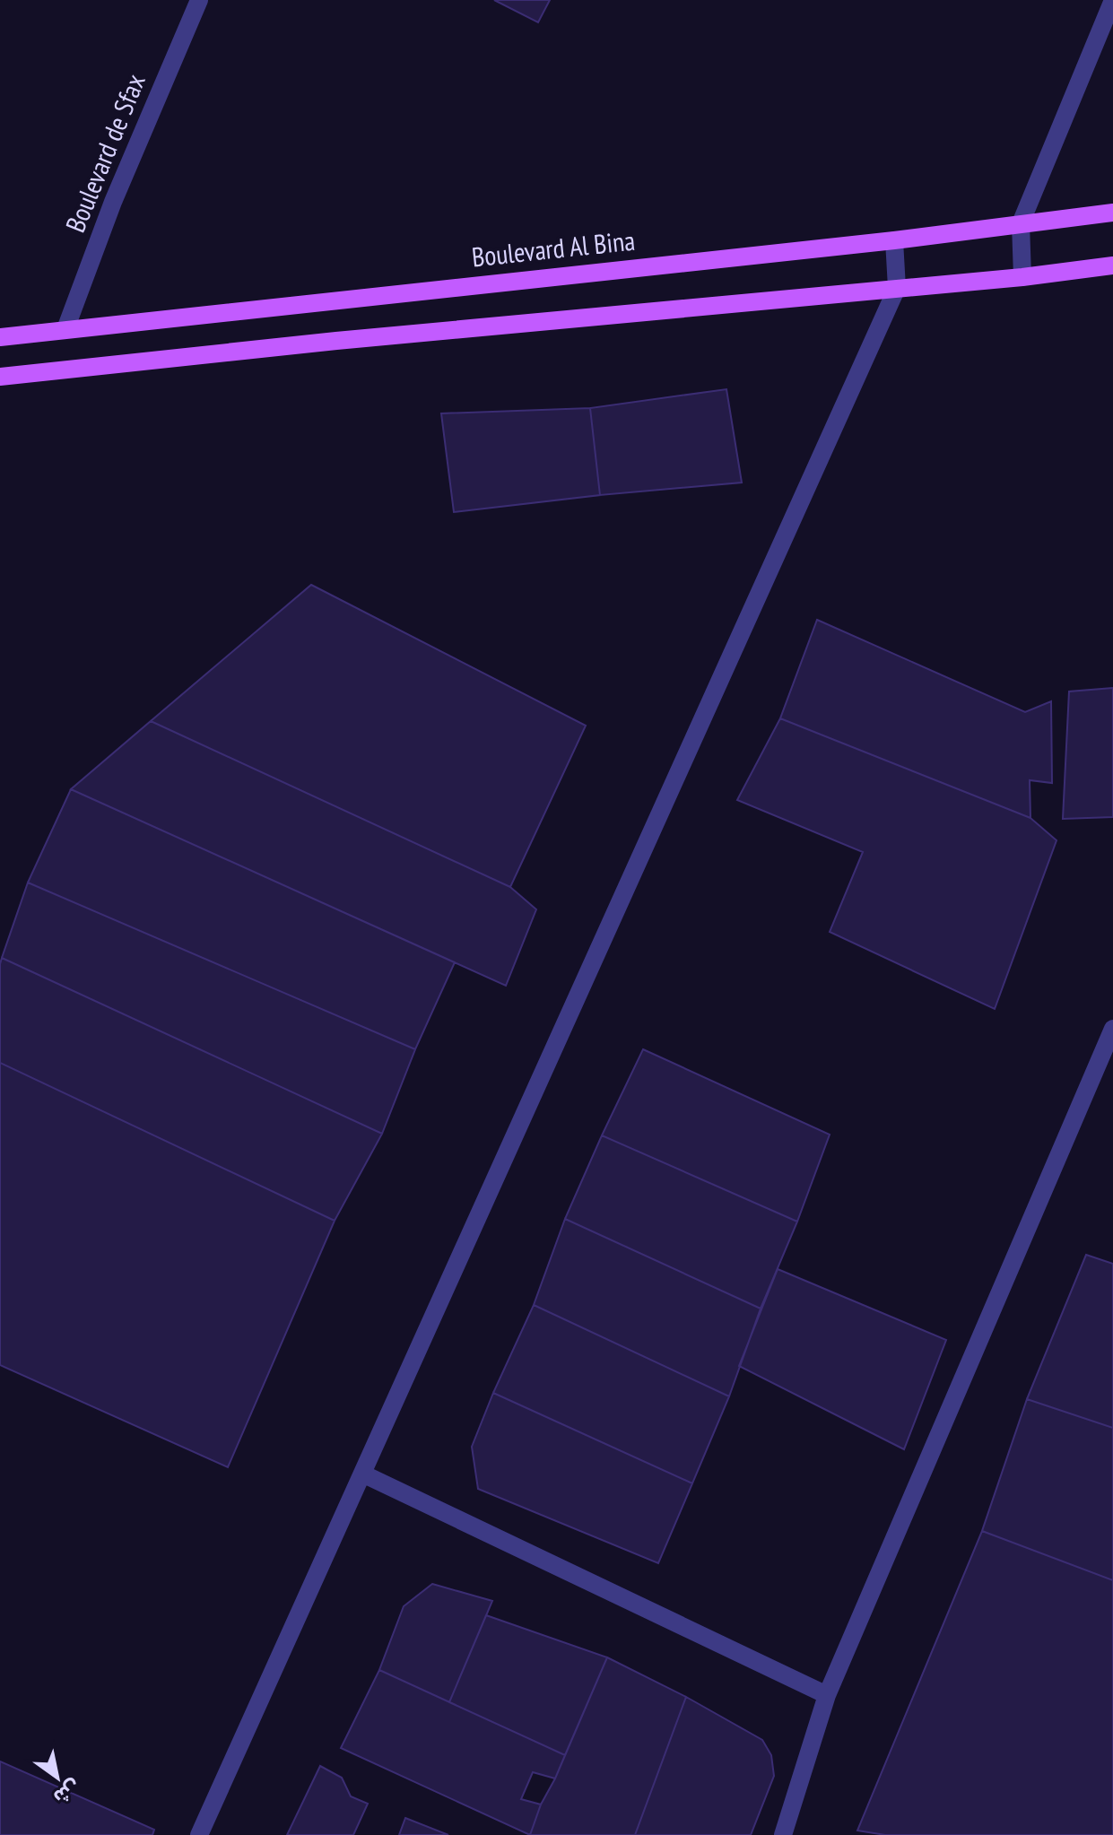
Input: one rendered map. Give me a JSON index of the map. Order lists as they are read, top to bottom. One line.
{"streets":{"main road":["Boulevard Al Bina"],"lane":["Boulevard de Sfax"]},"crossings":[["Boulevard de Sfax","Boulevard Al Bina"]],"north":"bottom right"}
